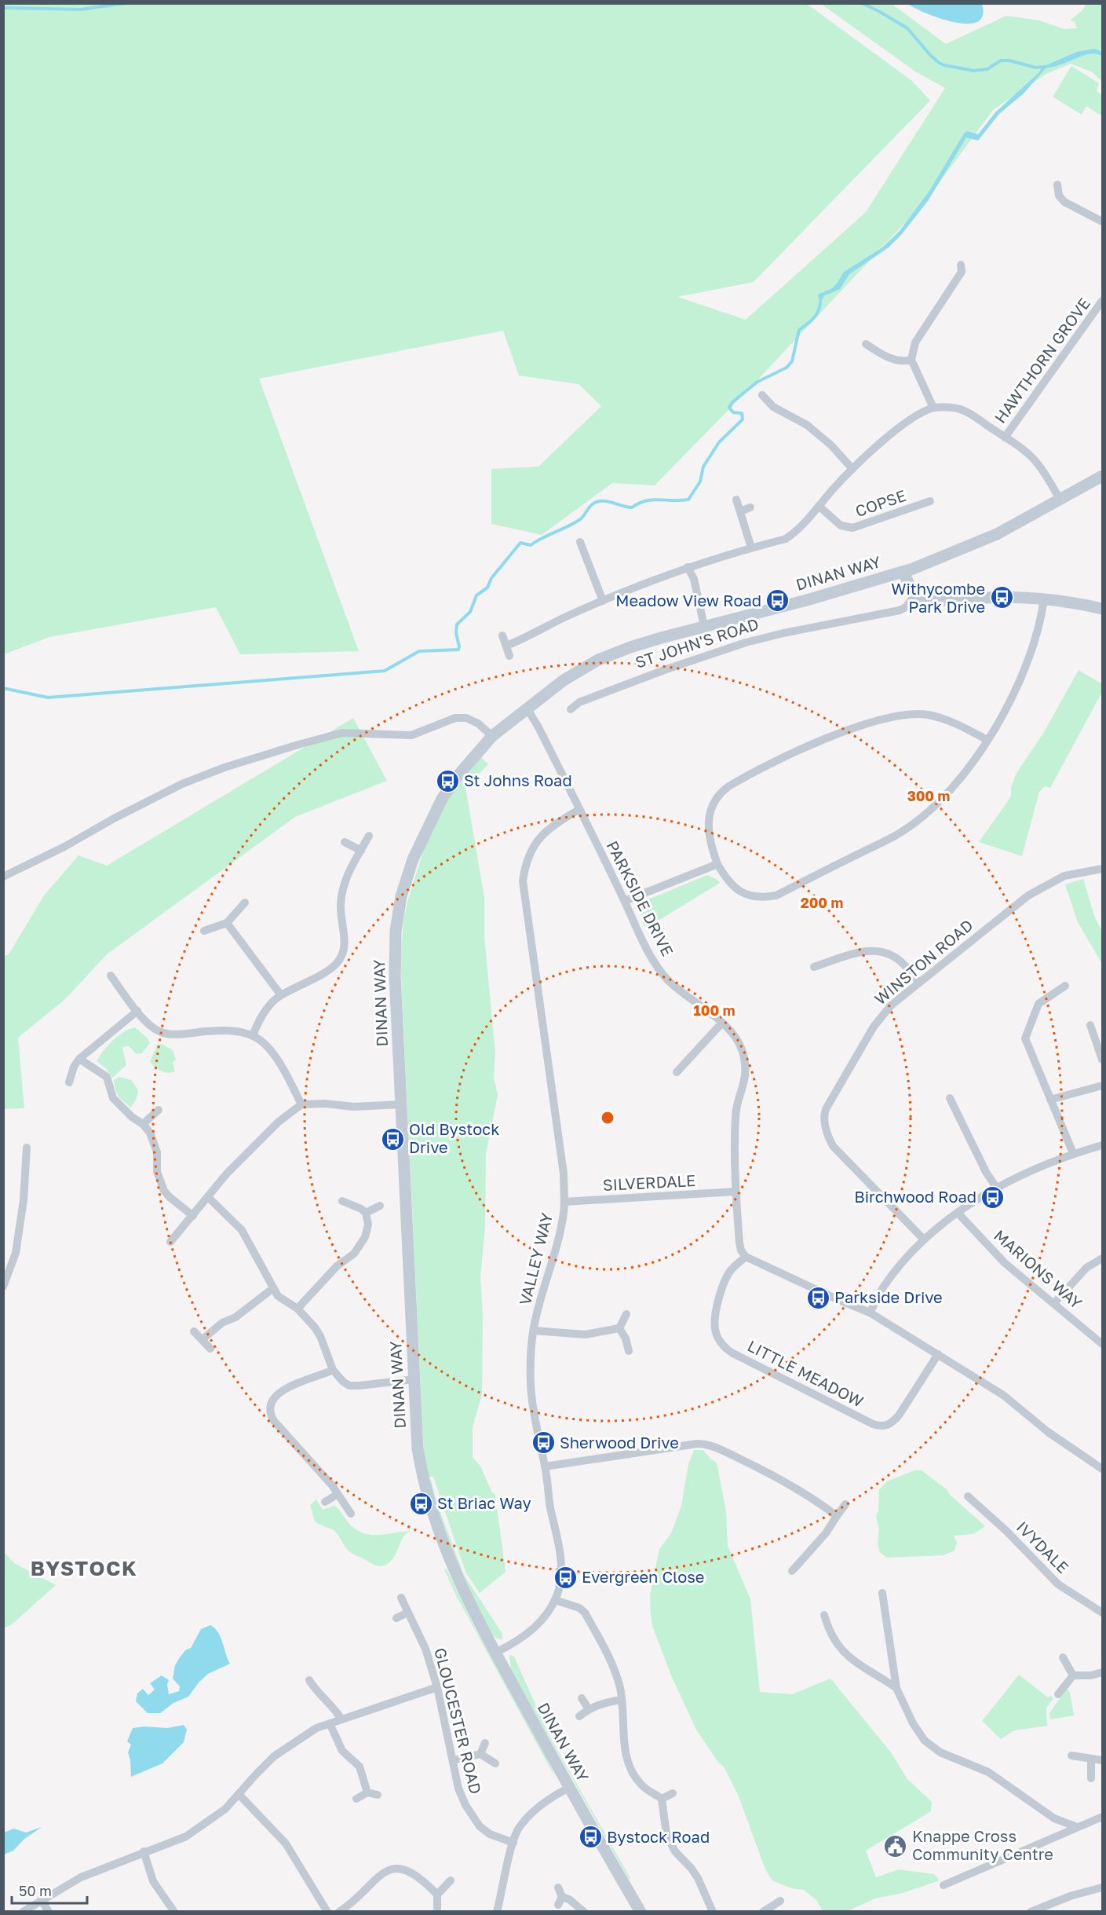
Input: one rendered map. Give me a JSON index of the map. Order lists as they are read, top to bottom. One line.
{"streets":{"street":["HAWTHORN GROVE","COPSE","DINAN WAY","ST JOHN'S ROAD","PARKSIDE DRIVE","WINSTON ROAD","SILVERDALE","VALLEY WAY","MARIONS WAY","LITTLE MEADOW","IVYDALE","GLOUCESTER ROAD"]},"crossings":[["DINAN WAY","PARKSIDE DRIVE"],["DINAN WAY","VALLEY WAY"],["PARKSIDE DRIVE","SILVERDALE"],["PARKSIDE DRIVE","VALLEY WAY"],["PARKSIDE DRIVE","LITTLE MEADOW"],["SILVERDALE","VALLEY WAY"]],"districts":["BYSTOCK"],"places":{"bus stop":["Withycombe Park Drive","Meadow View Road","St Johns Road","Old Bystock Drive","Birchwood Road","Parkside Drive","Sherwood Drive","St Briac Way","Evergreen Close","Bystock Road"],"public building":["Knappe Cross Community Centre"]},"scale_bar":"50 m","rings":["300 m","200 m","100 m"]}
